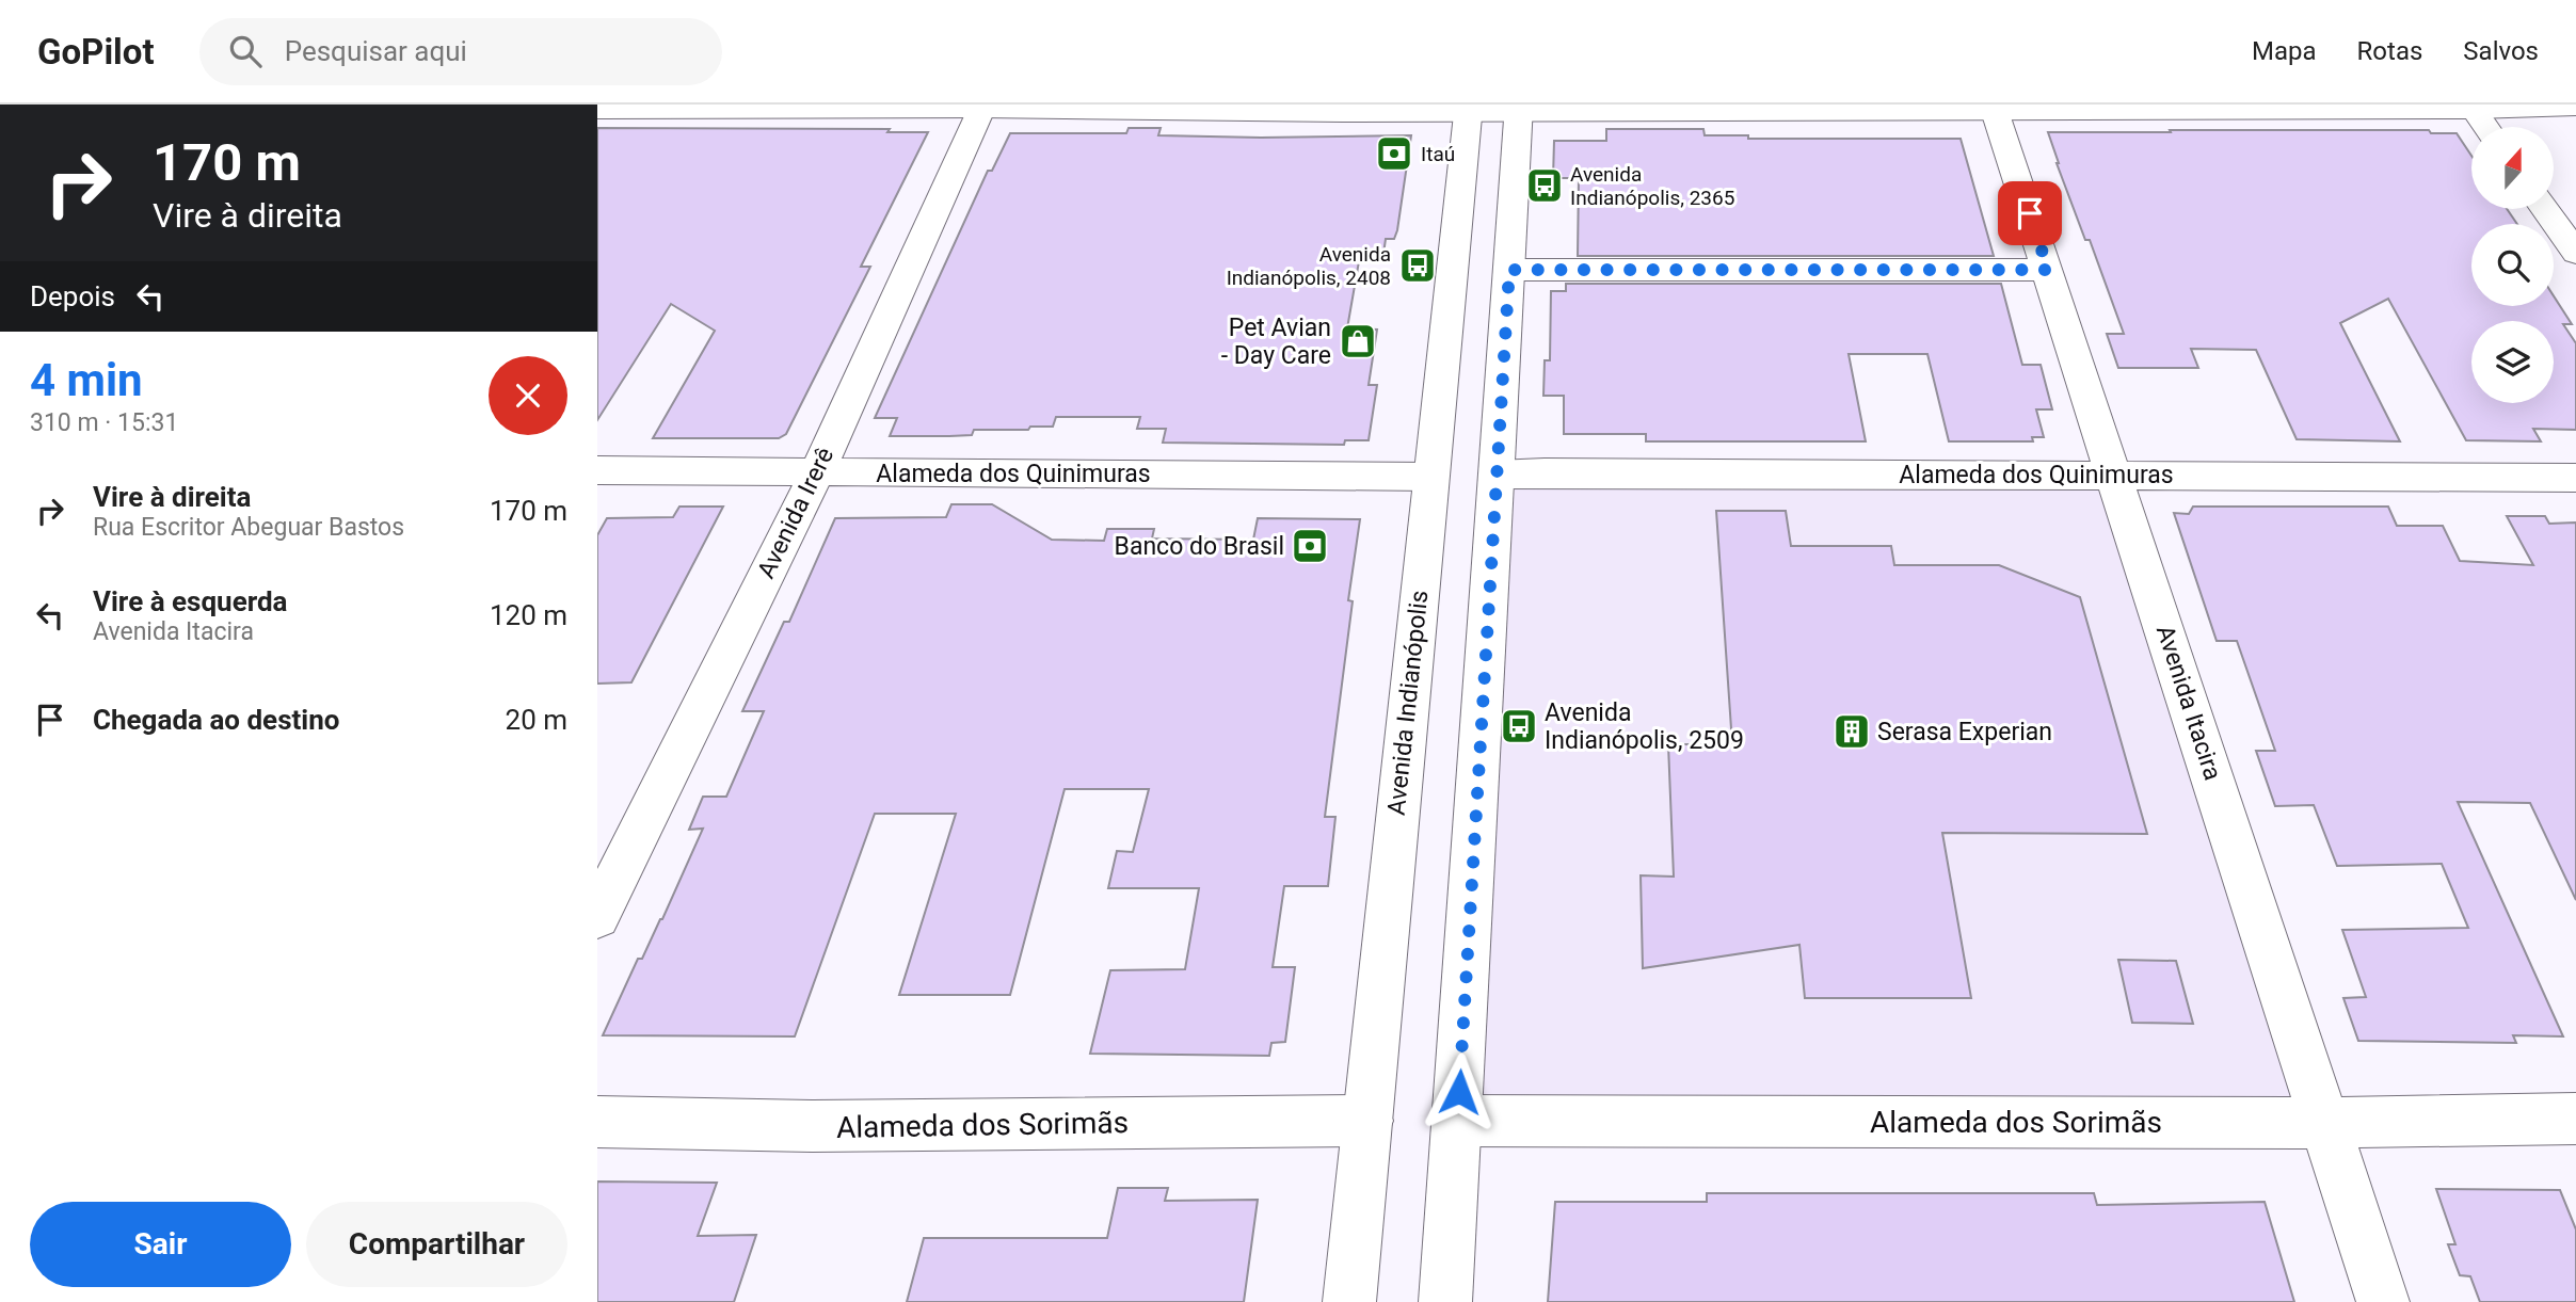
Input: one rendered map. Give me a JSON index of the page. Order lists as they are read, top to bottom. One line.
{"streets":{"street":["Alameda dos Quinimuras","Avenida Irerê","Avenida Indianópolis","Avenida Itacira","Alameda dos Sorimãs"]},"crossings":[["Alameda dos Quinimuras","Avenida Irerê"],["Alameda dos Quinimuras","Avenida Indianópolis"],["Alameda dos Quinimuras","Avenida Itacira"],["Avenida Indianópolis","Alameda dos Sorimãs"],["Avenida Itacira","Alameda dos Sorimãs"]],"places":{"bank":["Itaú","Banco do Brasil"],"bus stop":["Avenida Indianópolis, 2365","Avenida Indianópolis, 2408","Avenida Indianópolis, 2509"],"shop":["Pet Avian - Day Care"],"building":["Serasa Experian"]},"north":"top","page":{"header":"GoPilot","search":"Pesquisar aqui","nav":["Mapa","Rotas","Salvos"],"turn":["170 m","Vire à direita"],"then":"Depois","heading":["4 min","310 m · 15:31"],"list":[{"name":"Vire à direita","note":"Rua Escritor Abeguar Bastos","value":"170 m"},{"name":"Vire à esquerda","note":"Avenida Itacira","value":"120 m"},{"name":"Chegada ao destino","value":"20 m"}],"buttons":["Sair","Compartilhar"]}}
